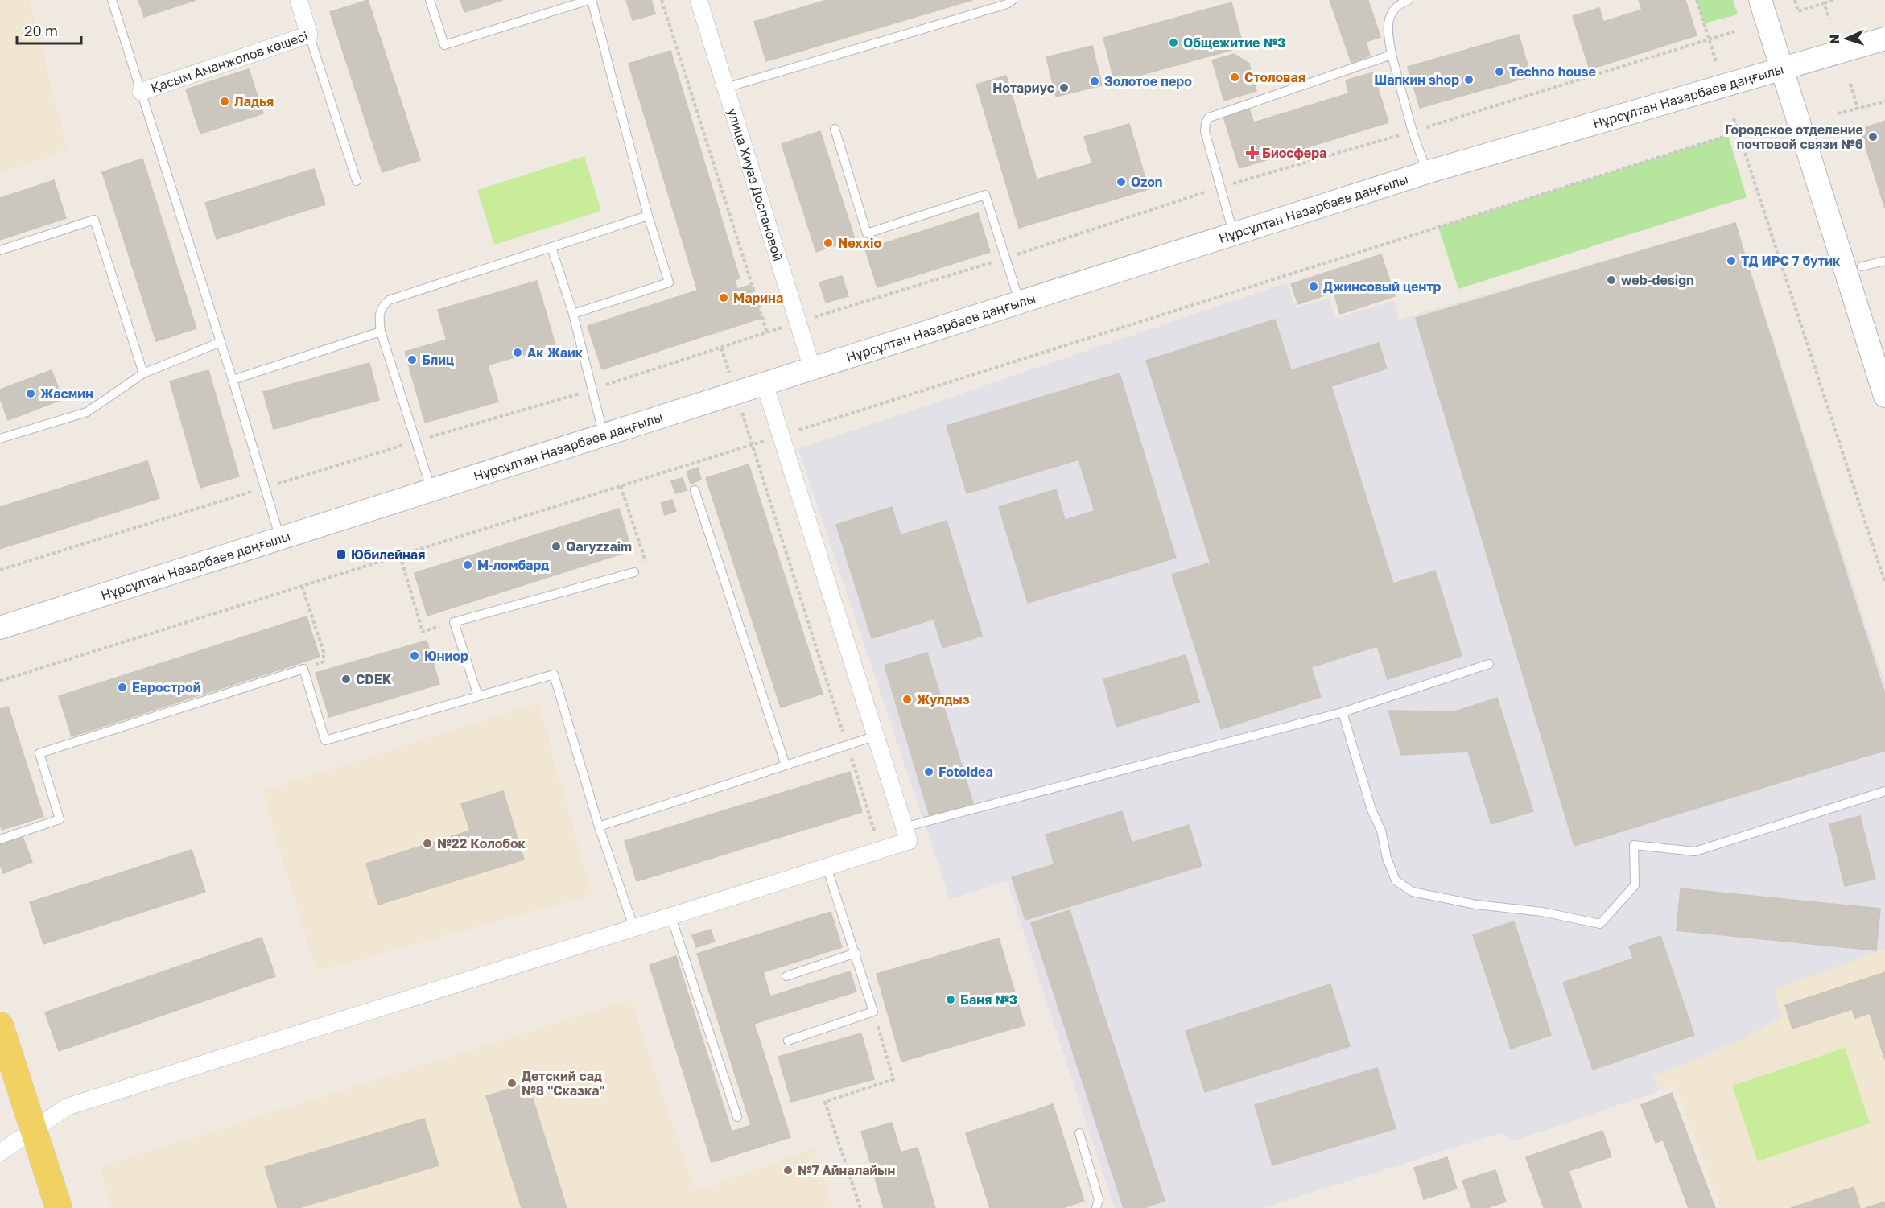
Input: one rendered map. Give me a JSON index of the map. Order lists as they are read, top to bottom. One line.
{"streets":{"main road":["Нұрсұлтан Назарбаев даңғылы"],"street":["Қасым Аманжолов көшесі","улица Хиуаз Доспановой"]},"crossings":[["Нұрсұлтан Назарбаев даңғылы","улица Хиуаз Доспановой"]],"places":{"other":["Общежитие №3","Techno house","Столовая","Шапкин shop","Золотое перо","Нотариус","Ладья","Городское отделение почтовой связи №6","Ozon","Nexxio","ТД ИРС 7 бутик","web-design","Джинсовый центр","Марина","Ак Жаик","Блиц","Жасмин","Qaryzzaim","М-ломбард","Юниор","CDEK","Еврострой","Жулдыз","Fotoidea","№22 Колобок","Баня №3","Детский сад №8 \"Сказка\"","№7 Айналайын"],"health":["Биосфера"],"transit":["Юбилейная"]},"scale_bar":"20 m","north":"left"}
